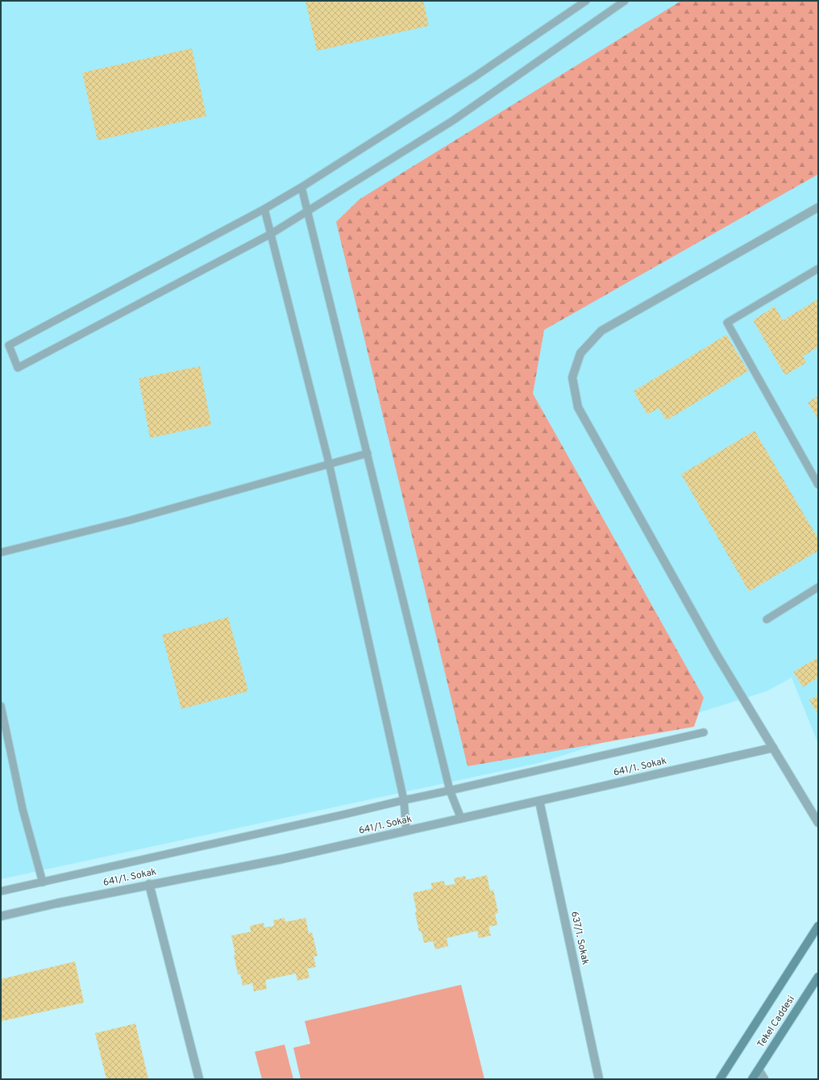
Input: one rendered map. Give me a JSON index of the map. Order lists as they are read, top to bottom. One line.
{"streets":{"main road":["Tekel Caddesi"],"street":["641/1. Sokak","637/1. Sokak"]},"crossings":[["641/1. Sokak","637/1. Sokak"]]}
